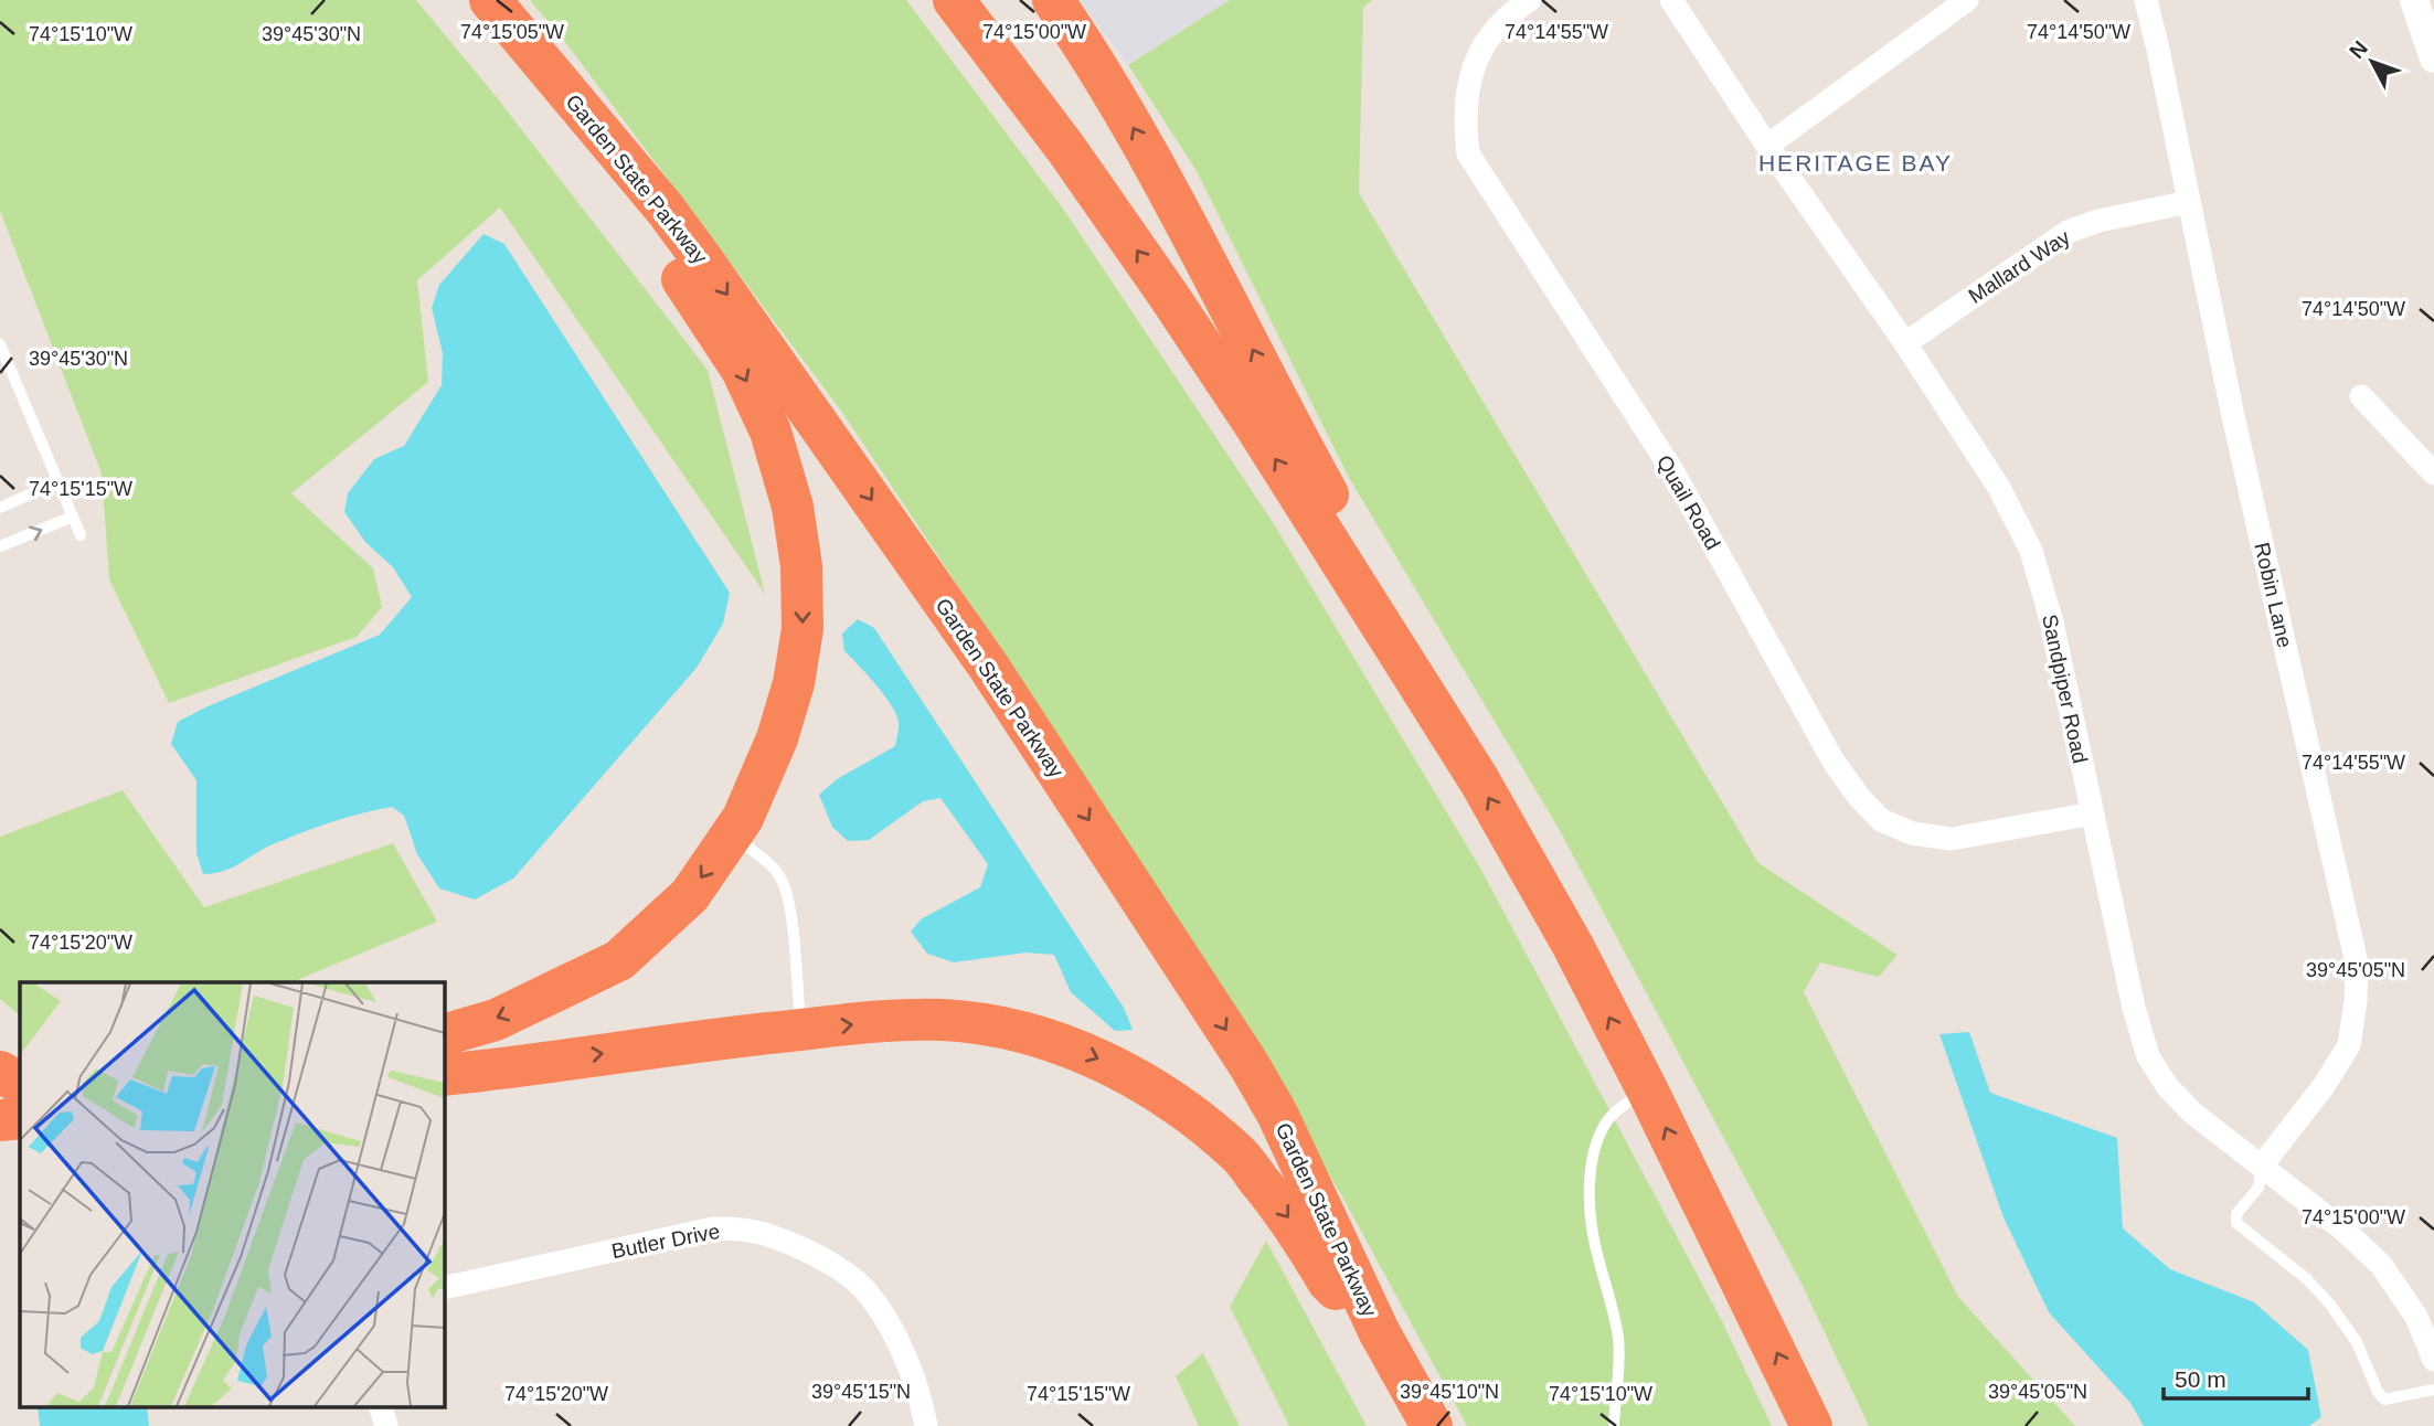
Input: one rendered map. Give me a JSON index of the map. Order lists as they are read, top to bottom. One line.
{"streets":{"highway":["Garden State Parkway"],"street":["Mallard Way","Quail Road","Robin Lane","Sandpiper Road","Butler Drive"]},"crossings":[["Mallard Way","Robin Lane"],["Mallard Way","Sandpiper Road"],["Quail Road","Sandpiper Road"],["Robin Lane","Sandpiper Road"]],"districts":["HERITAGE BAY"],"scale_bar":"50 m","north":"top left","coordinates":["74°14'50\"W","74°15'05\"W","74°15'00\"W","74°14'55\"W","39°45'30\"N","74°15'10\"W","74°15'15\"W","74°15'20\"W","39°45'05\"N","39°45'15\"N","39°45'10\"N"]}
